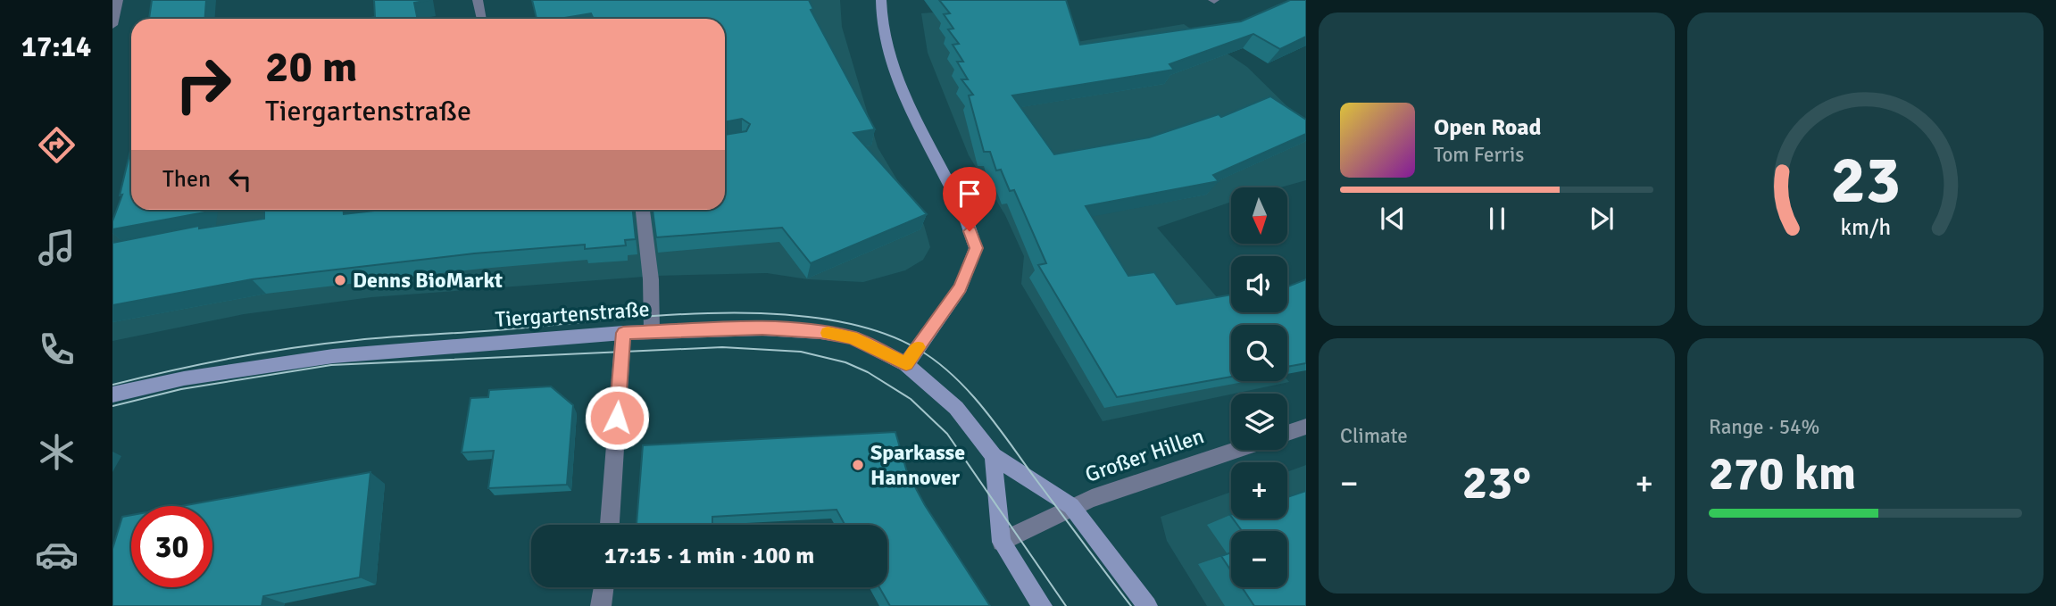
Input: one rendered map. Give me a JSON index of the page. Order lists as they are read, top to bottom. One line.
{"streets":{"main road":["Tiergartenstraße"],"street":["Großer Hillen"]},"crossings":[["Tiergartenstraße","Großer Hillen"]],"places":["Denns BioMarkt","Sparkasse Hannover"],"north":"bottom","page":{"tabs":"17:14","turn":["20 m","Tiergartenstraße"],"song":["Open Road","Tom Ferris"],"then":"Then","map_buttons":["+","−"],"tile":["Climate",["Range · 54%","270 km"]],"heat":["−","23°","+"],"limit":"30","trip":"17:15 · 1 min · 100 m","gauge":["23","km/h"]}}
